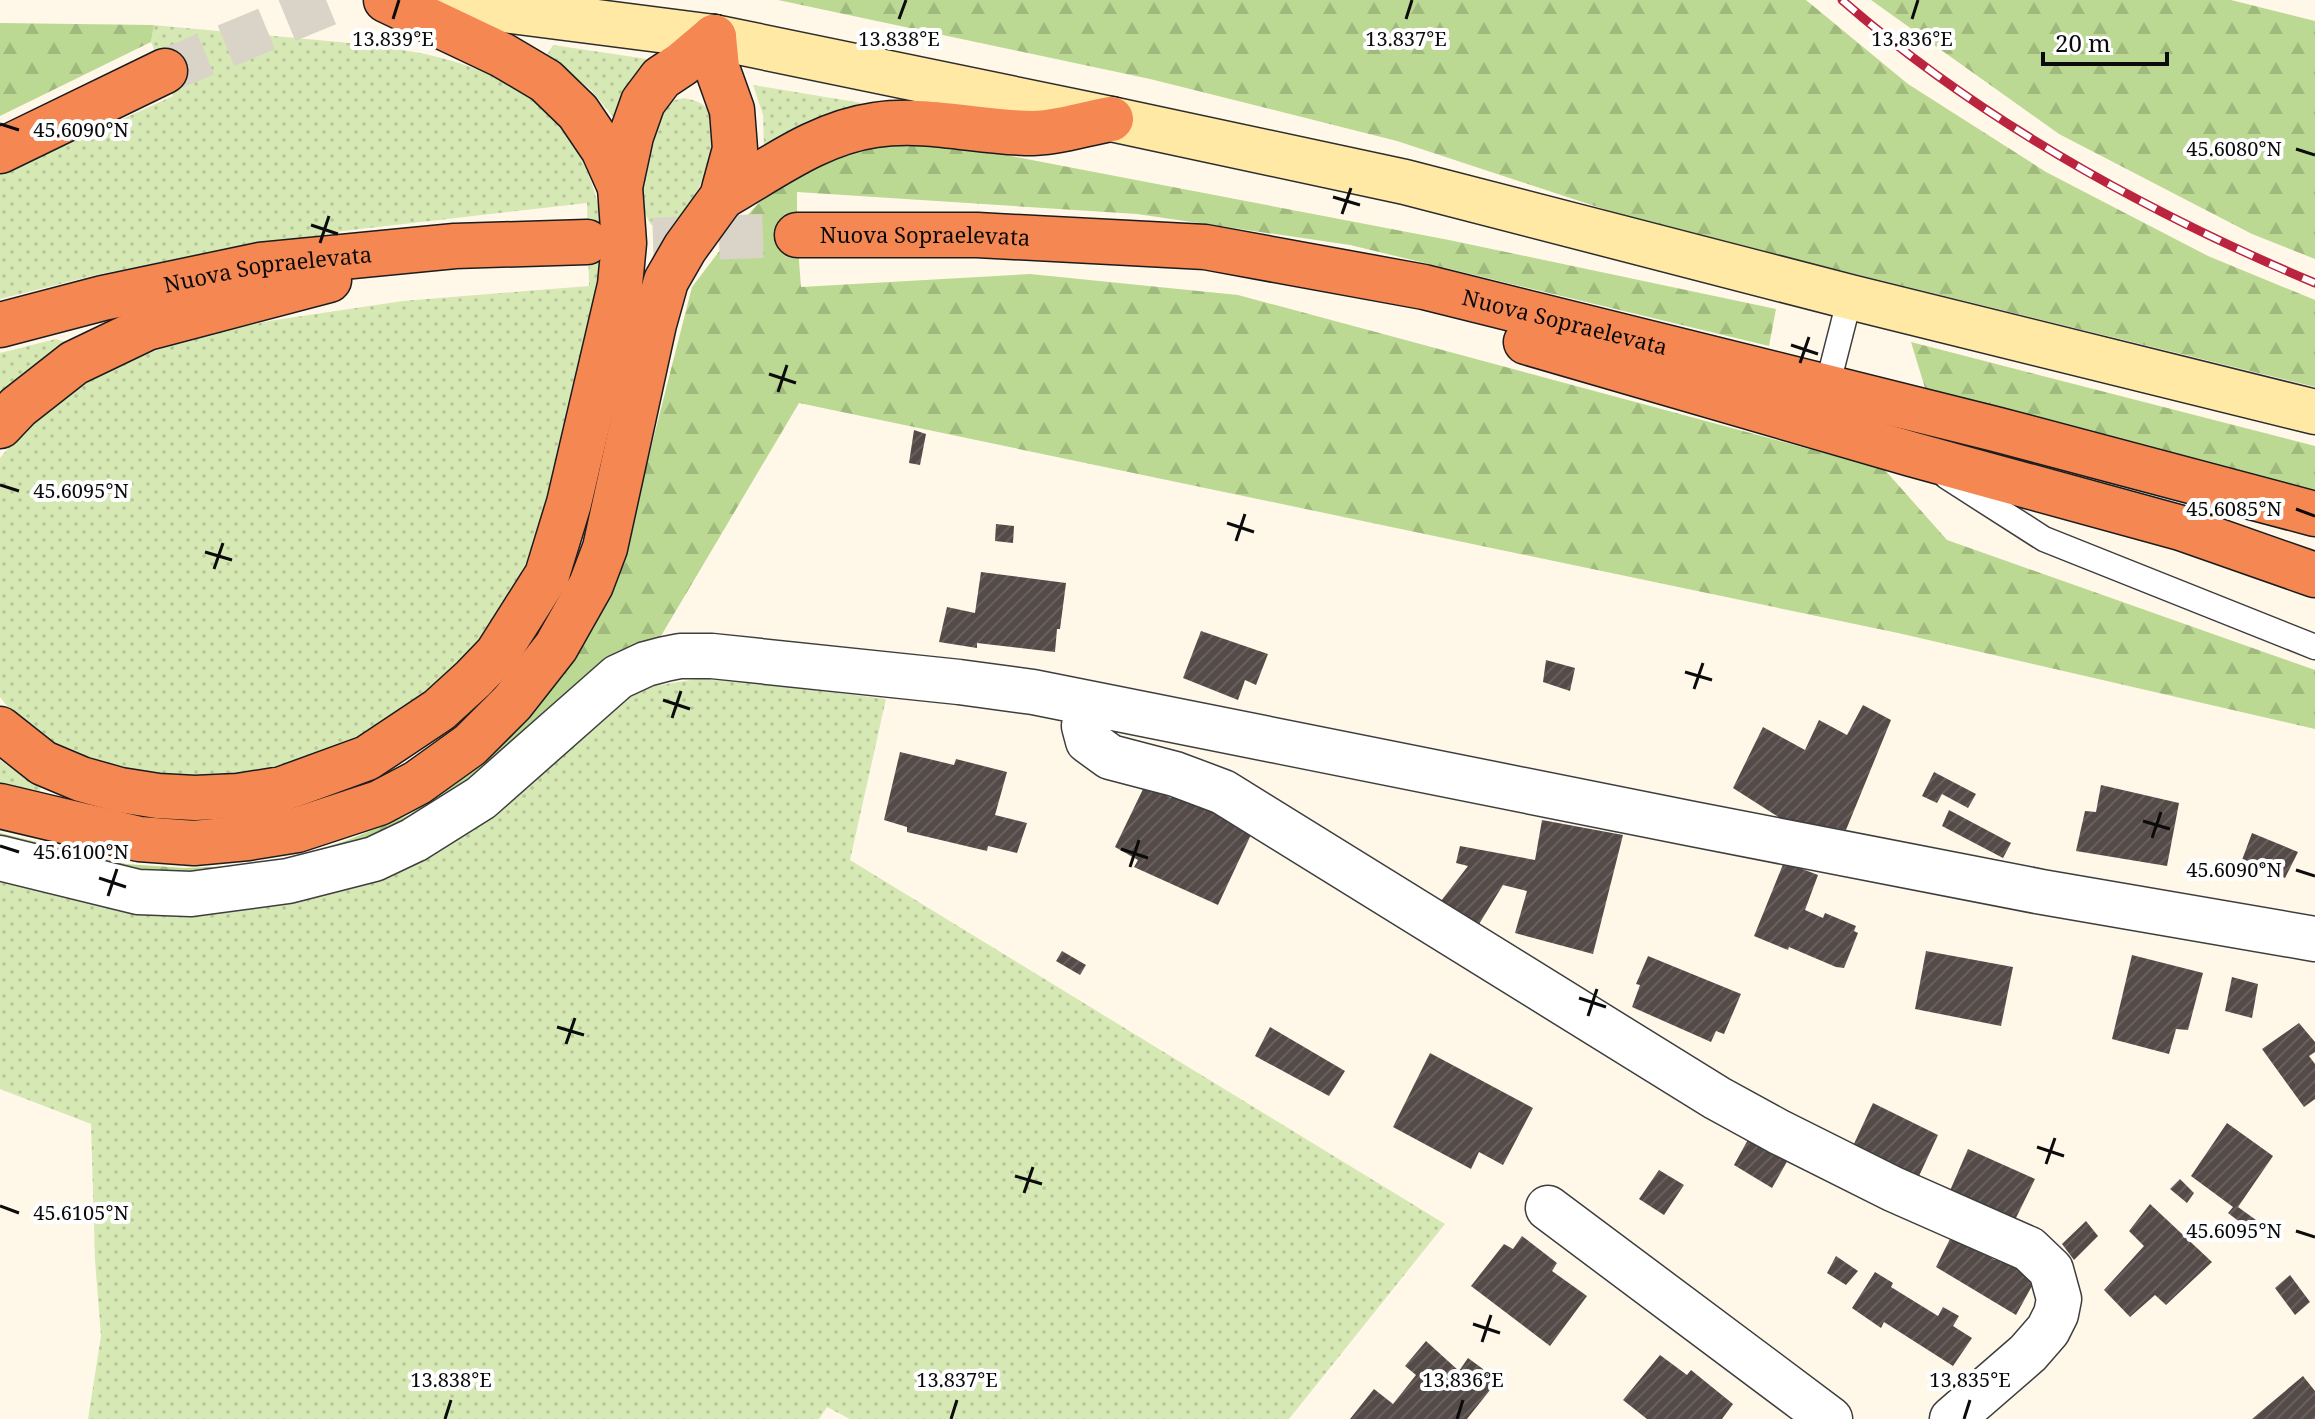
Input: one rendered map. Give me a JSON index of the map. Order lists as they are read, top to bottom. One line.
{"streets":{"highway":["Nuova Sopraelevata"]},"scale_bar":"20 m","coordinates":["13.839°E","13.838°E","13.837°E","13.836°E","45.6090°N","45.6080°N","45.6095°N","45.6085°N","45.6100°N","45.6105°N","13.835°E"]}
